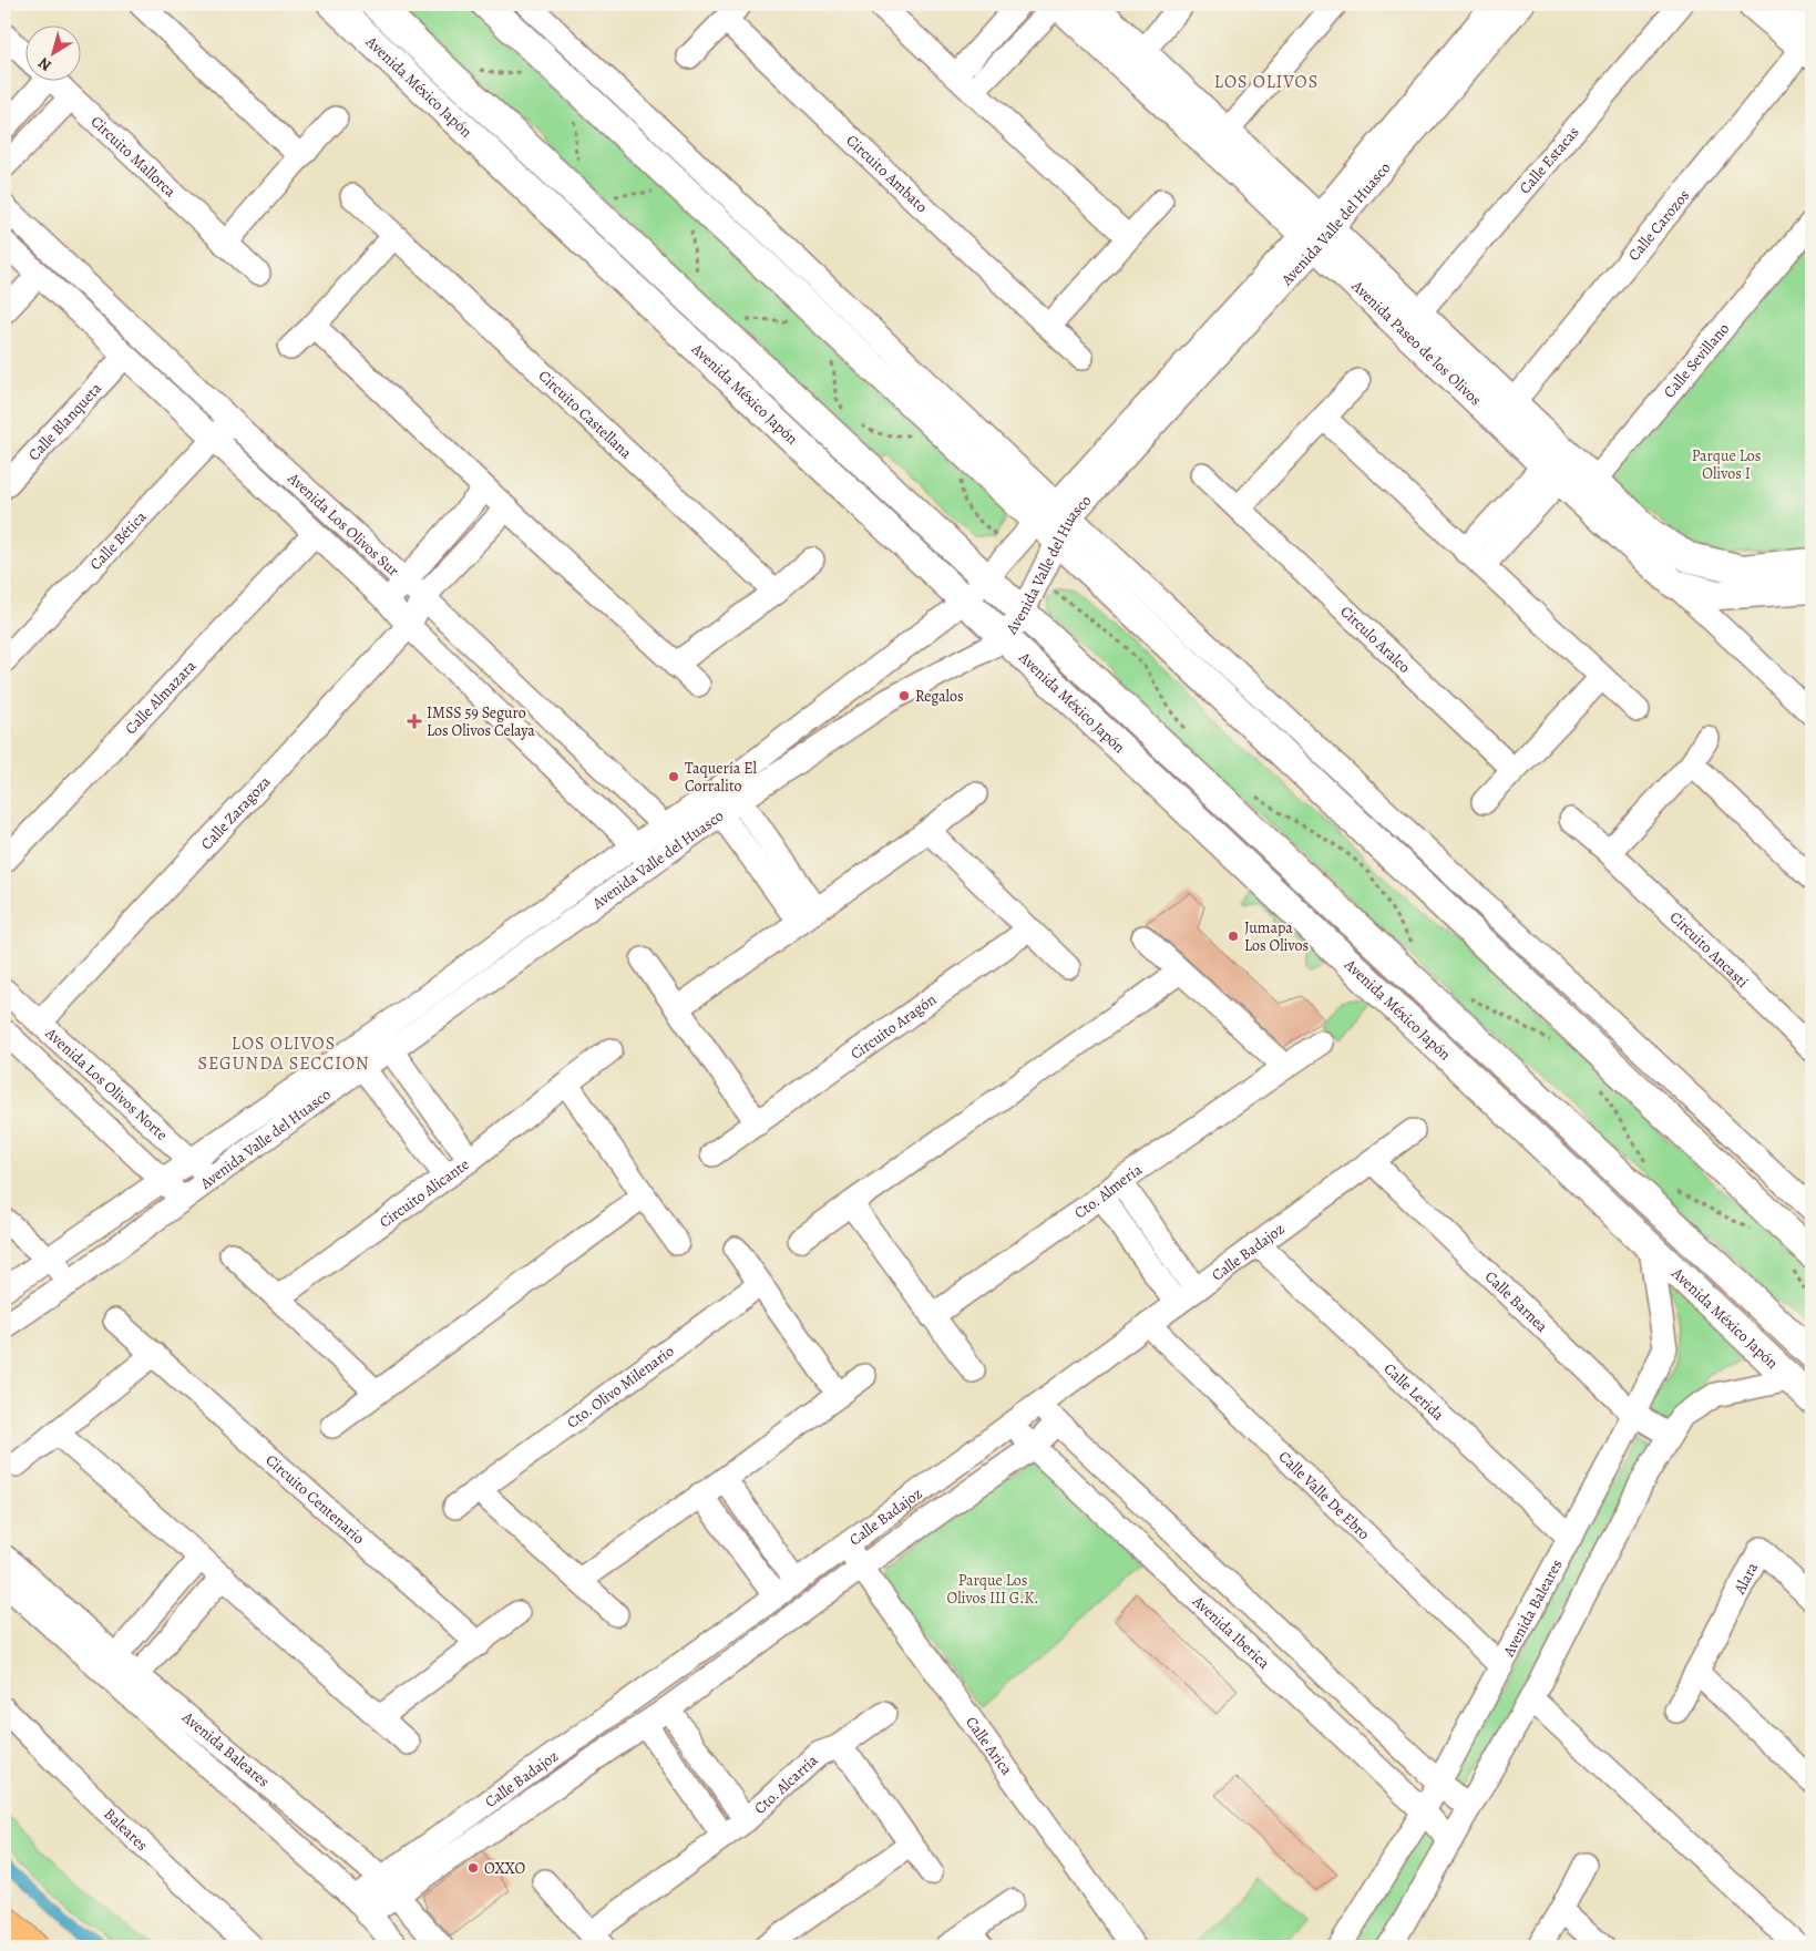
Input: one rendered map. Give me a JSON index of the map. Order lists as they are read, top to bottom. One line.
{"streets":{"street":["Avenida México Japón","Circuito Mallorca","Calle Estacas","Circuito Ambato","Avenida Valle del Huasco","Calle Carozos","Avenida Paseo de los Olivos","Calle Sevillano","Circuito Castellana","Calle Blanqueta","Avenida Los Olivos Sur","Calle Bética","Circulo Aralco","Calle Almazara","Calle Zaragoza","Circuito Ancasti","Circuito Aragón","Avenida Los Olivos Norte","Cto. Almeria","Circuito Alicante","Calle Badajoz","Calle Barnea","Cto. Olivo Milenario","Calle Lerida","Calle Valle De Ebro","Circuito Centenario","Alara","Avenida Baleares","Avenida Iberica","Calle Arica","Cto. Alcarria","Baleares"]},"crossings":[["Avenida México Japón","Avenida Valle del Huasco"],["Avenida México Japón","Avenida Baleares"],["Calle Estacas","Avenida Paseo de los Olivos"],["Avenida Valle del Huasco","Avenida Paseo de los Olivos"],["Avenida Valle del Huasco","Avenida Los Olivos Sur"],["Avenida Valle del Huasco","Avenida Los Olivos Norte"],["Calle Carozos","Avenida Paseo de los Olivos"],["Avenida Paseo de los Olivos","Calle Sevillano"],["Calle Blanqueta","Avenida Los Olivos Sur"],["Avenida Los Olivos Sur","Calle Bética"],["Avenida Los Olivos Sur","Calle Almazara"],["Avenida Los Olivos Sur","Calle Zaragoza"],["Calle Zaragoza","Avenida Los Olivos Norte"],["Calle Badajoz","Calle Barnea"],["Calle Badajoz","Calle Lerida"],["Calle Badajoz","Calle Valle De Ebro"],["Calle Badajoz","Avenida Baleares"],["Calle Badajoz","Avenida Iberica"],["Calle Badajoz","Calle Arica"],["Calle Barnea","Avenida Baleares"],["Calle Lerida","Avenida Baleares"],["Calle Valle De Ebro","Avenida Baleares"],["Avenida Baleares","Avenida Iberica"]],"districts":["LOS OLIVOS","LOS OLIVOS SEGUNDA SECCION"],"parks":["Parque Los Olivos I","Parque Los Olivos III G.K."],"places":{"other":["Regalos","Taquería El Corralito","Jumapa Los Olivos","OXXO"],"health":["IMSS 59 Seguro Los Olivos Celaya"]},"north":"bottom left"}
